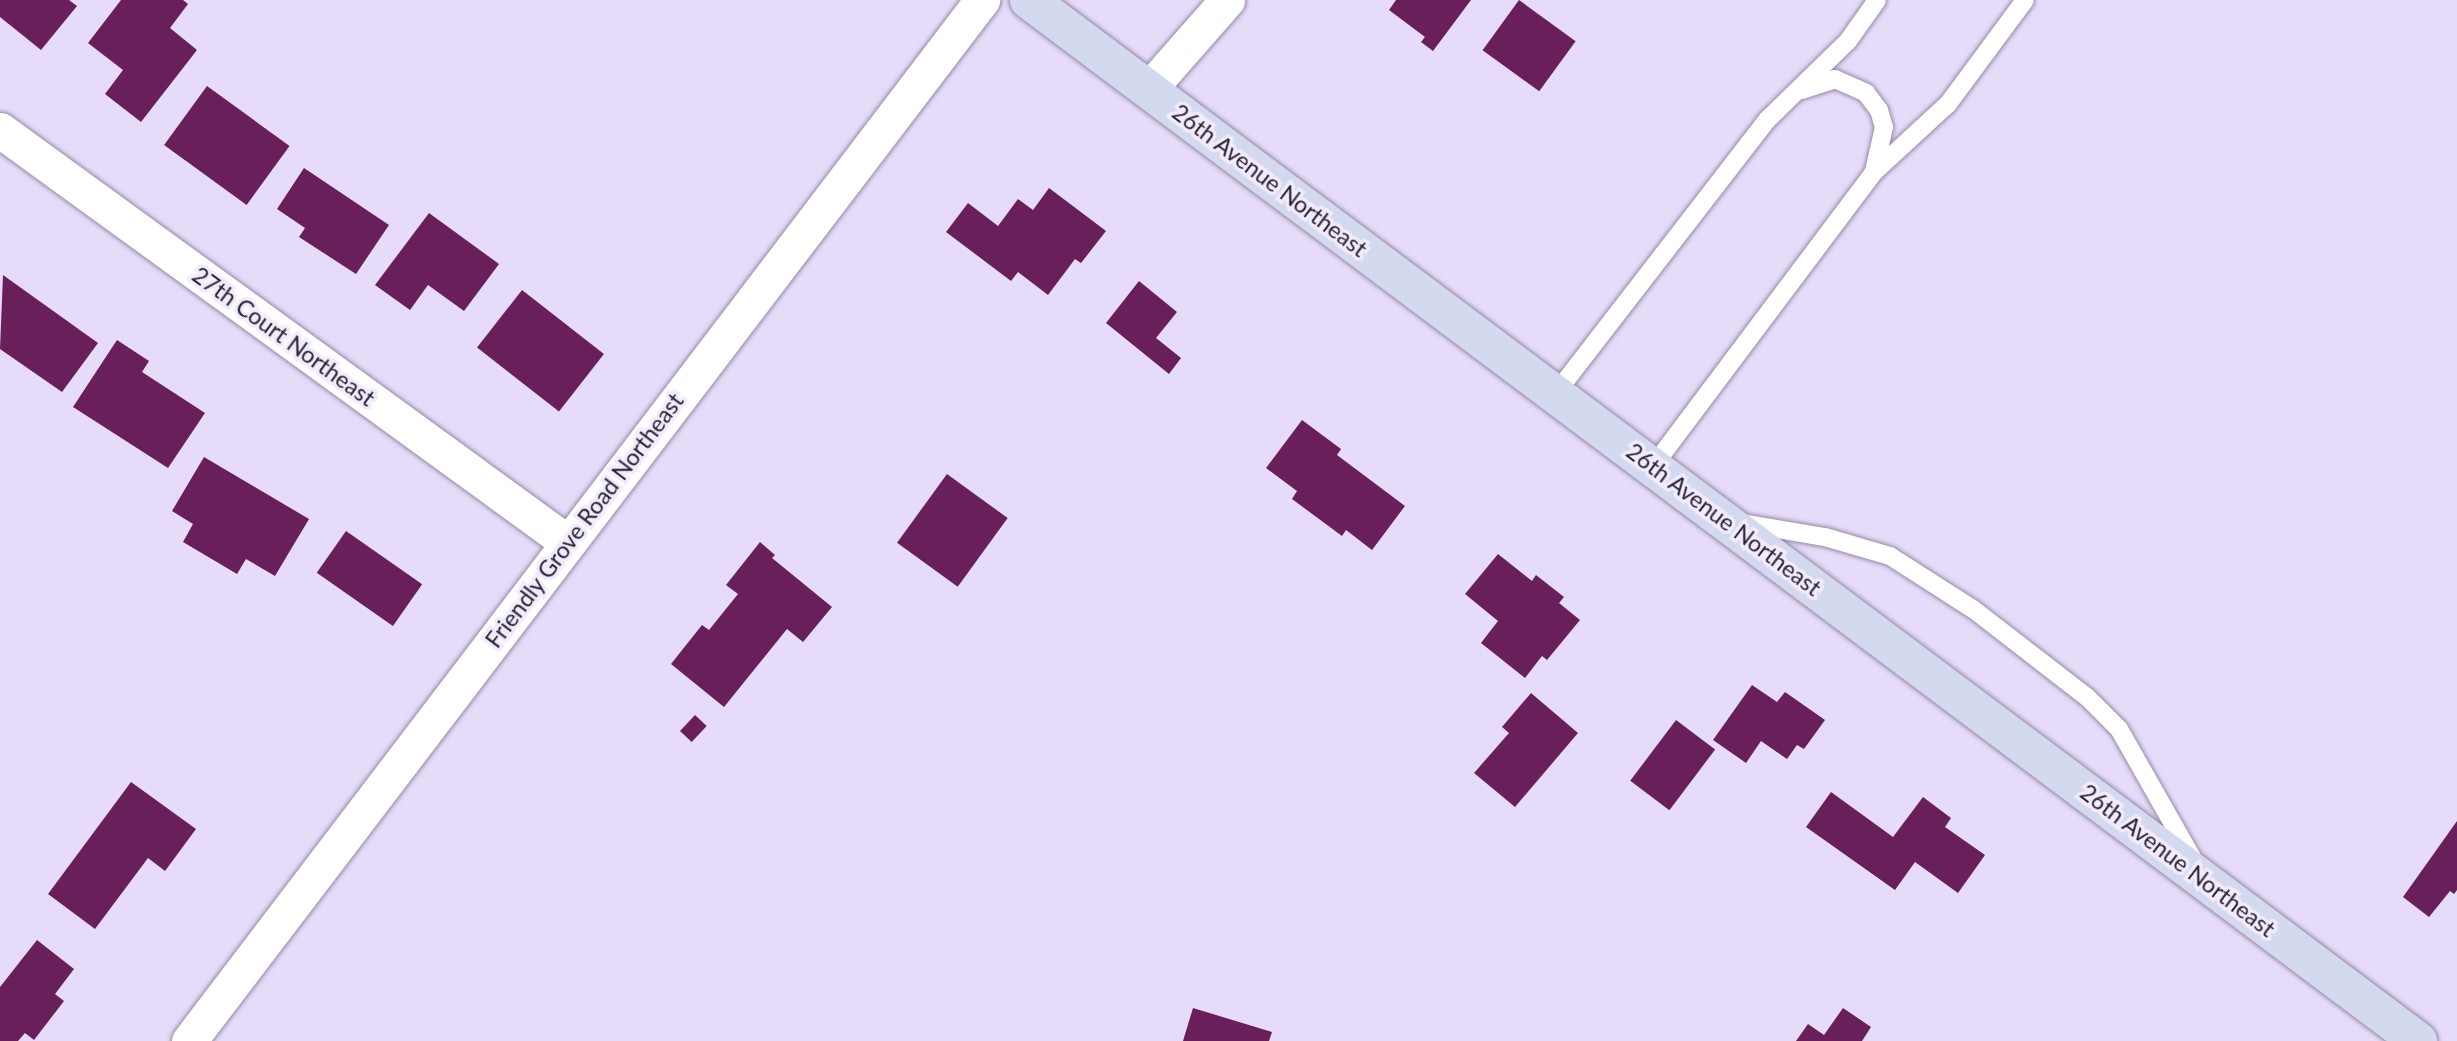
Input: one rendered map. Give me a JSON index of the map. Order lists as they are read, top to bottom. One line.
{"streets":{"street":["26th Avenue Northeast","27th Court Northeast","Friendly Grove Road Northeast"]},"crossings":[["27th Court Northeast","Friendly Grove Road Northeast"]]}
